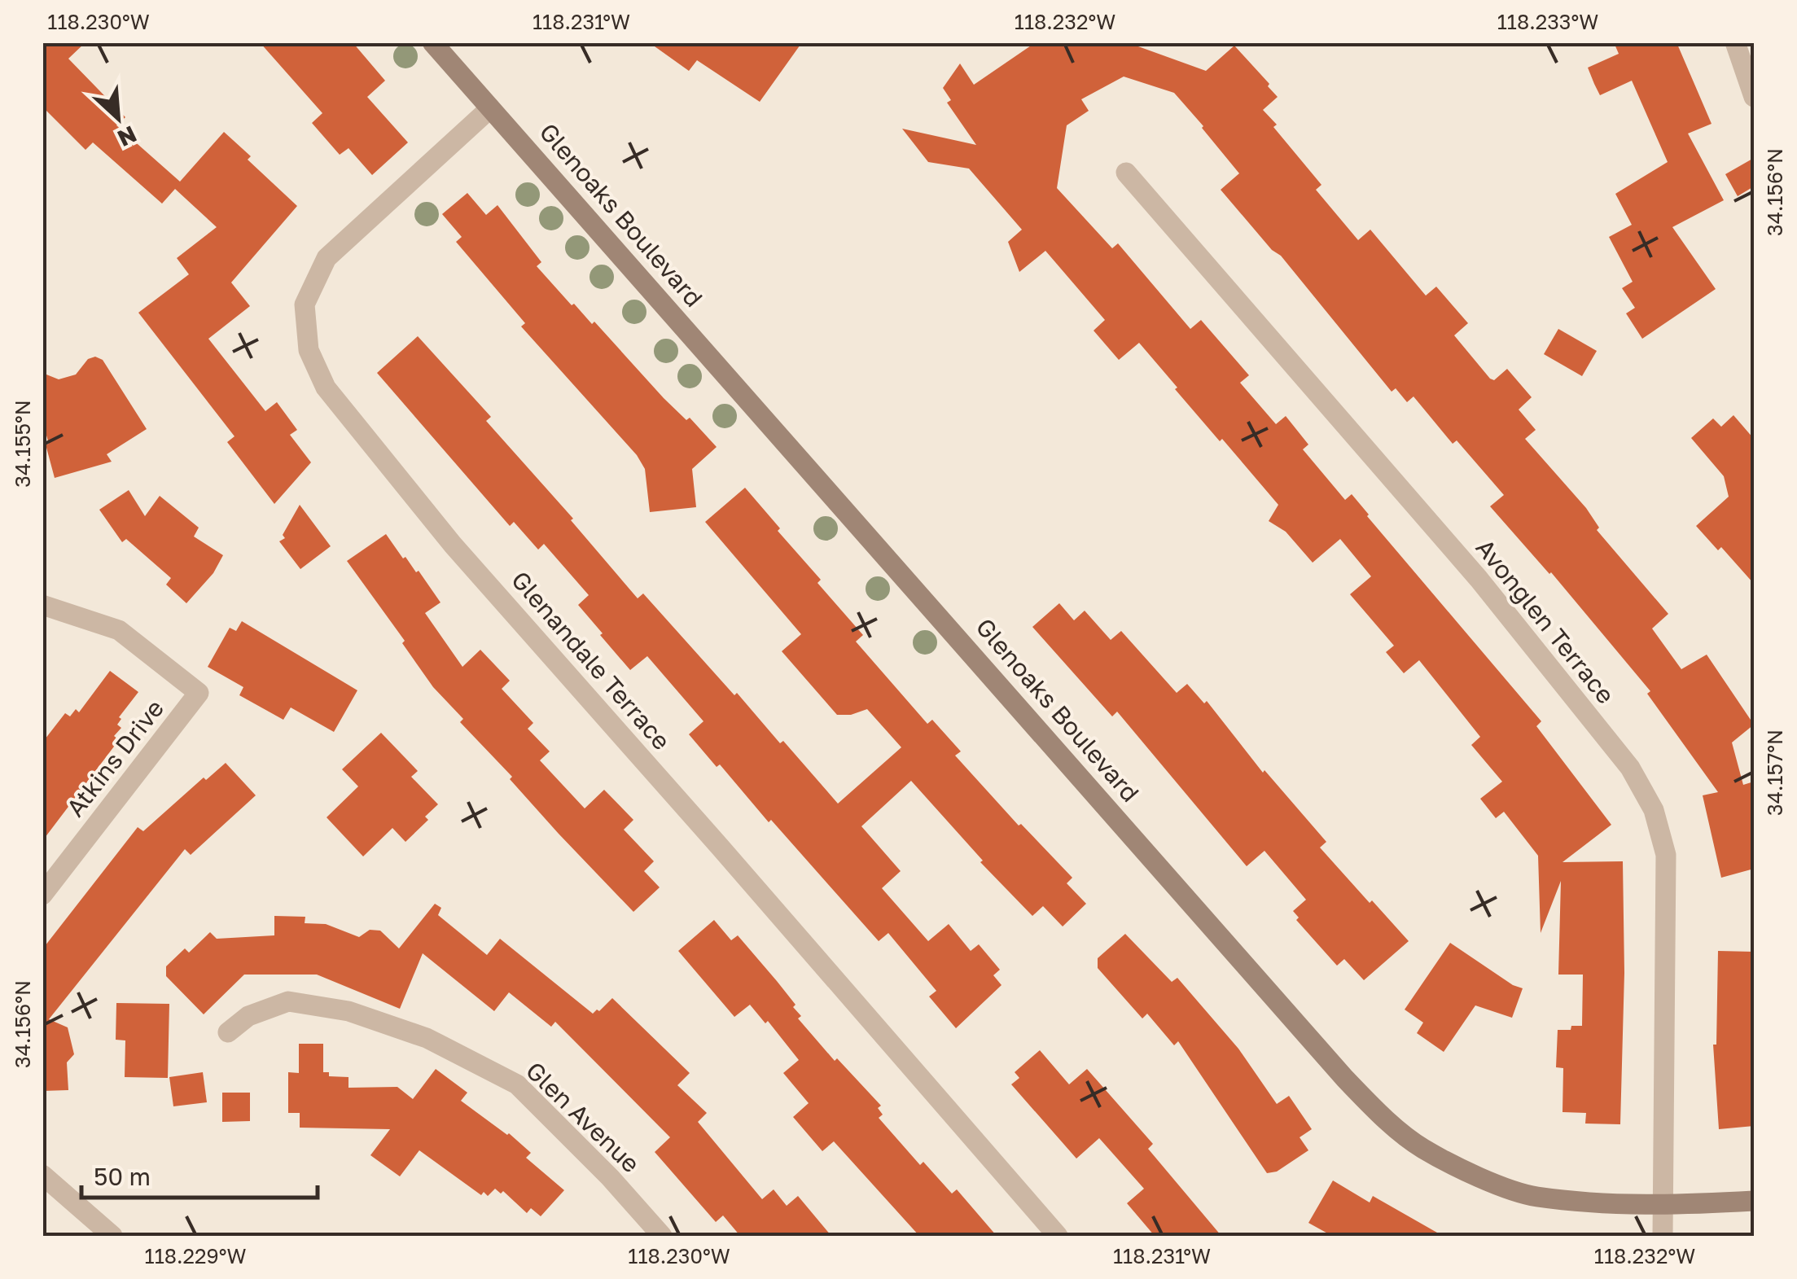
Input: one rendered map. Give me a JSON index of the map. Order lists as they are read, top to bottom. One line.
{"streets":{"street":["Glenoaks Boulevard","Avonglen Terrace","Glenandale Terrace","Atkins Drive","Glen Avenue"]},"crossings":[["Glenoaks Boulevard","Avonglen Terrace"],["Glenoaks Boulevard","Glenandale Terrace"]],"scale_bar":"50 m","north":"bottom right","coordinates":["118.230°W","118.231°W","118.232°W","118.233°W","34.156°N","34.155°N","34.157°N","118.229°W"]}
